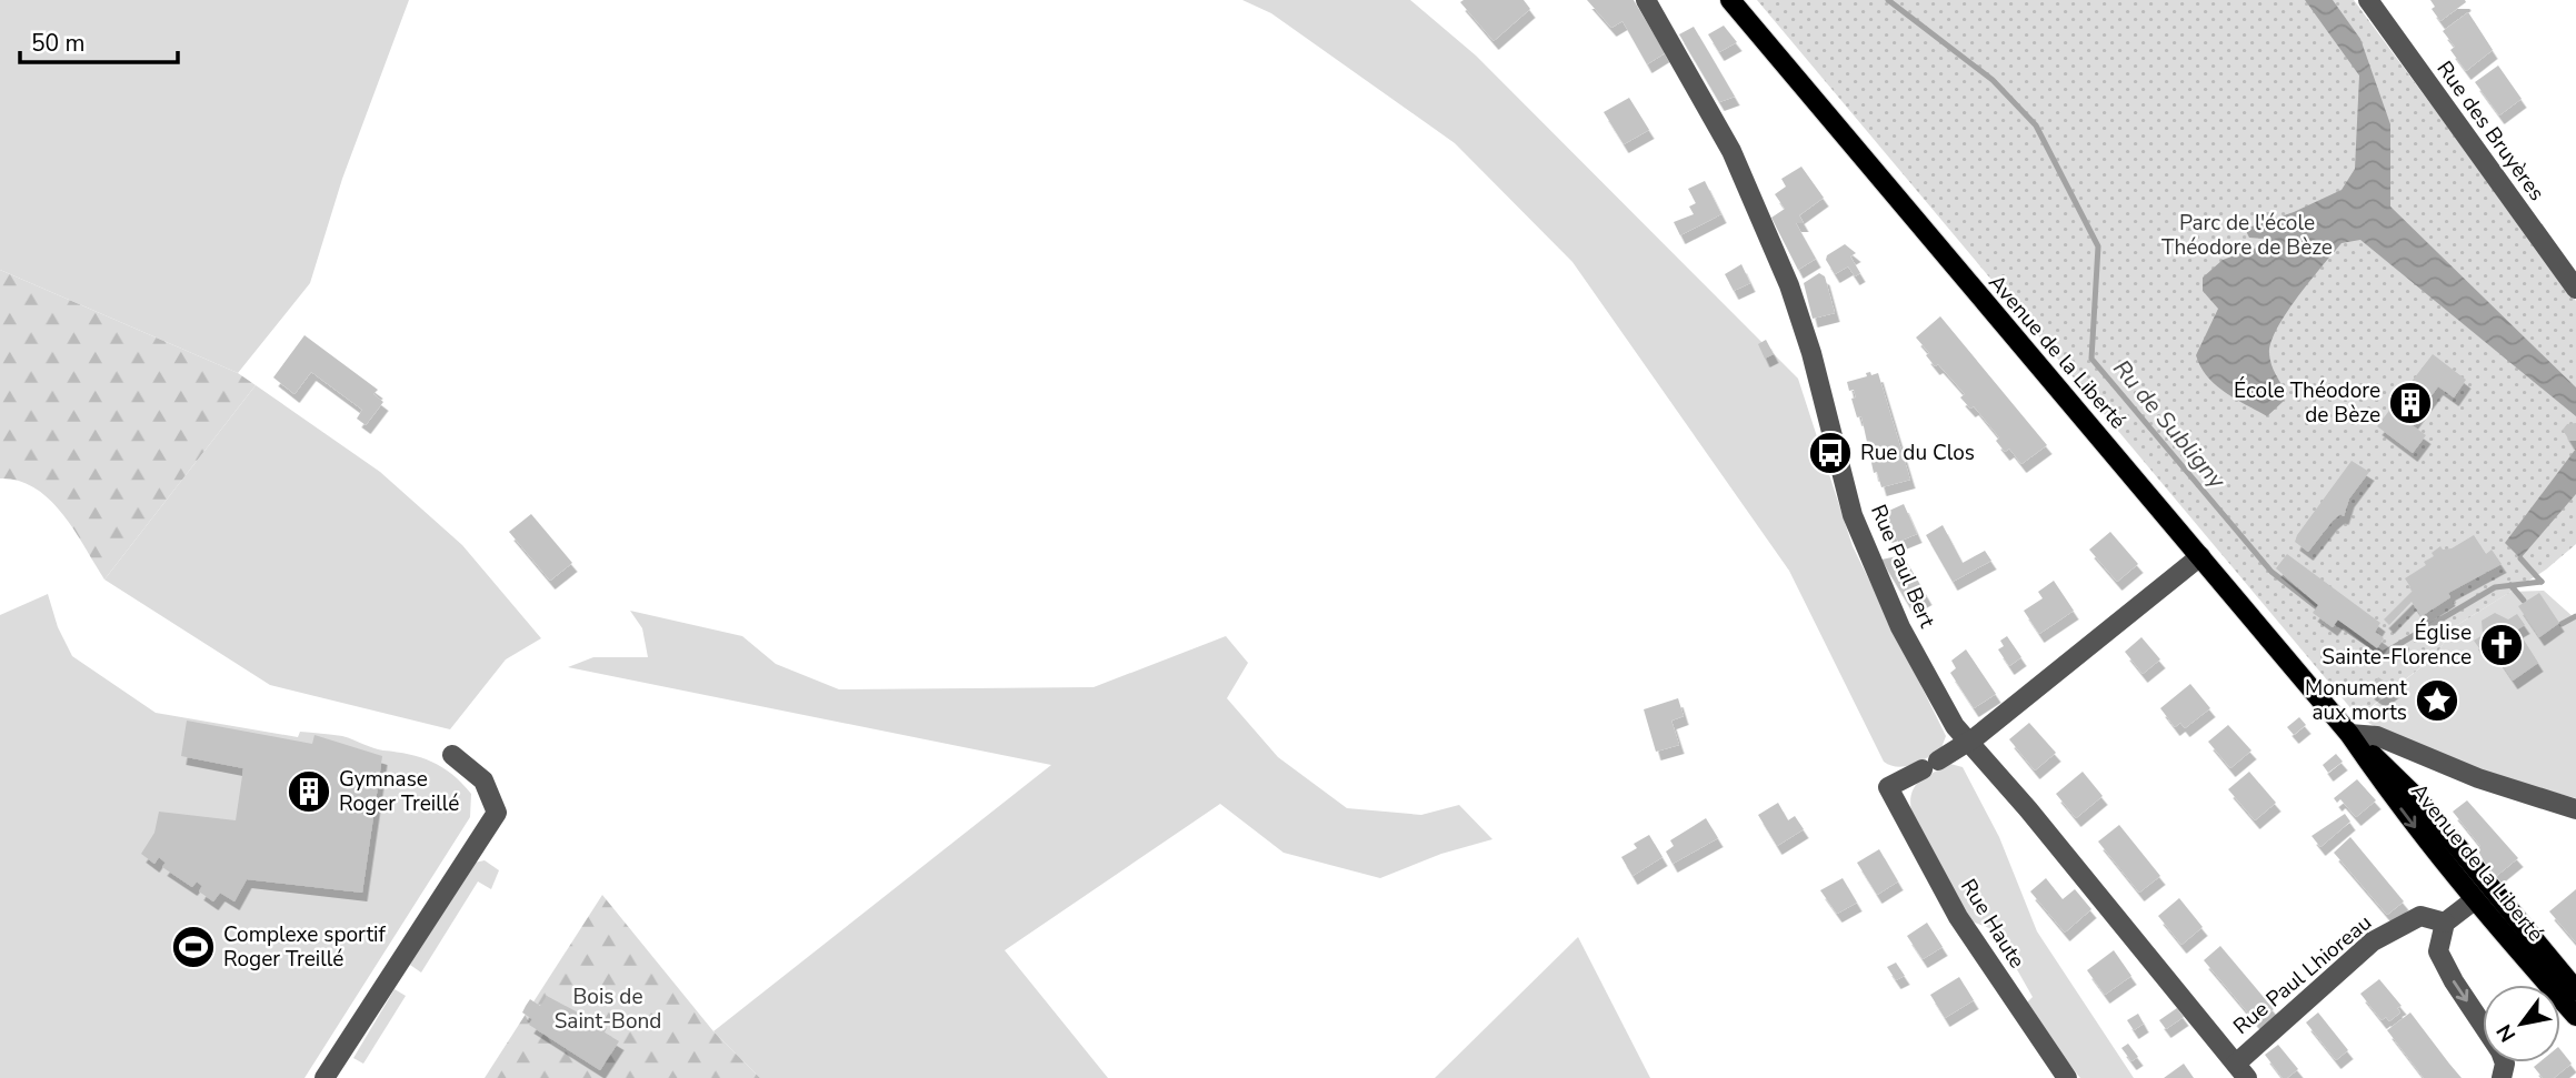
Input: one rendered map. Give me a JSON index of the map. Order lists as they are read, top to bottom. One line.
{"streets":{"main road":["Avenue de la Liberté"],"street":["Rue des Bruyères","Rue Paul Bert","Rue Haute","Rue Paul Lhioreau"]},"crossings":[["Rue Paul Bert","Rue Haute"],["Rue Paul Bert","Rue Paul Lhioreau"]],"water":["Ru de Subligny"],"parks":["Parc de l'école Théodore de Bèze","Bois de Saint-Bond"],"places":{"building":["École Théodore de Bèze","Gymnase Roger Treillé"],"bus stop":["Rue du Clos"],"church":["Église Sainte-Florence"],"place":["Monument aux morts"],"sports":["Complexe sportif Roger Treillé"]},"scale_bar":"50 m","north":"bottom left"}
